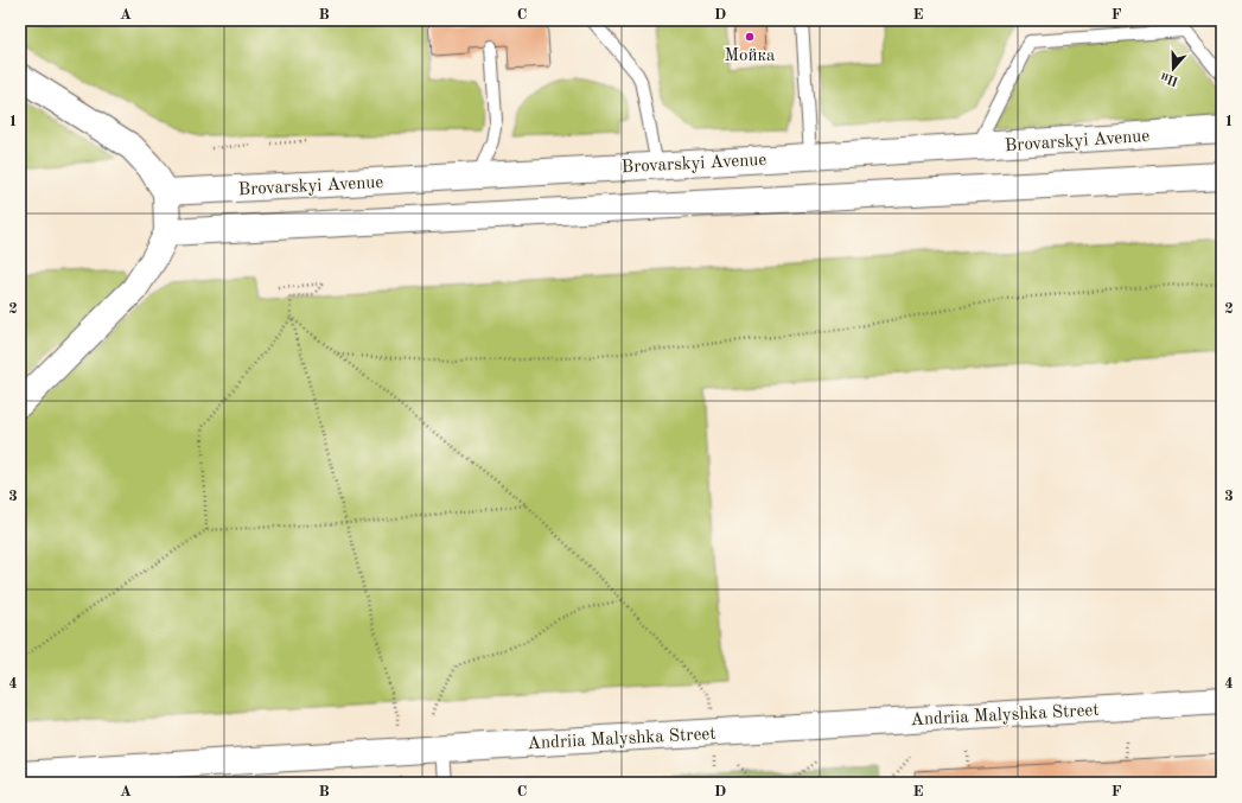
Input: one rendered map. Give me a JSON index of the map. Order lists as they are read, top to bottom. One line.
{"streets":{"main road":["Brovarskyi Avenue","Andriia Malyshka Street"]},"places":["Мойка"],"north":"bottom","grid":{"columns":["A","B","C","D","E","F"],"rows":["1","2","3","4"]}}
